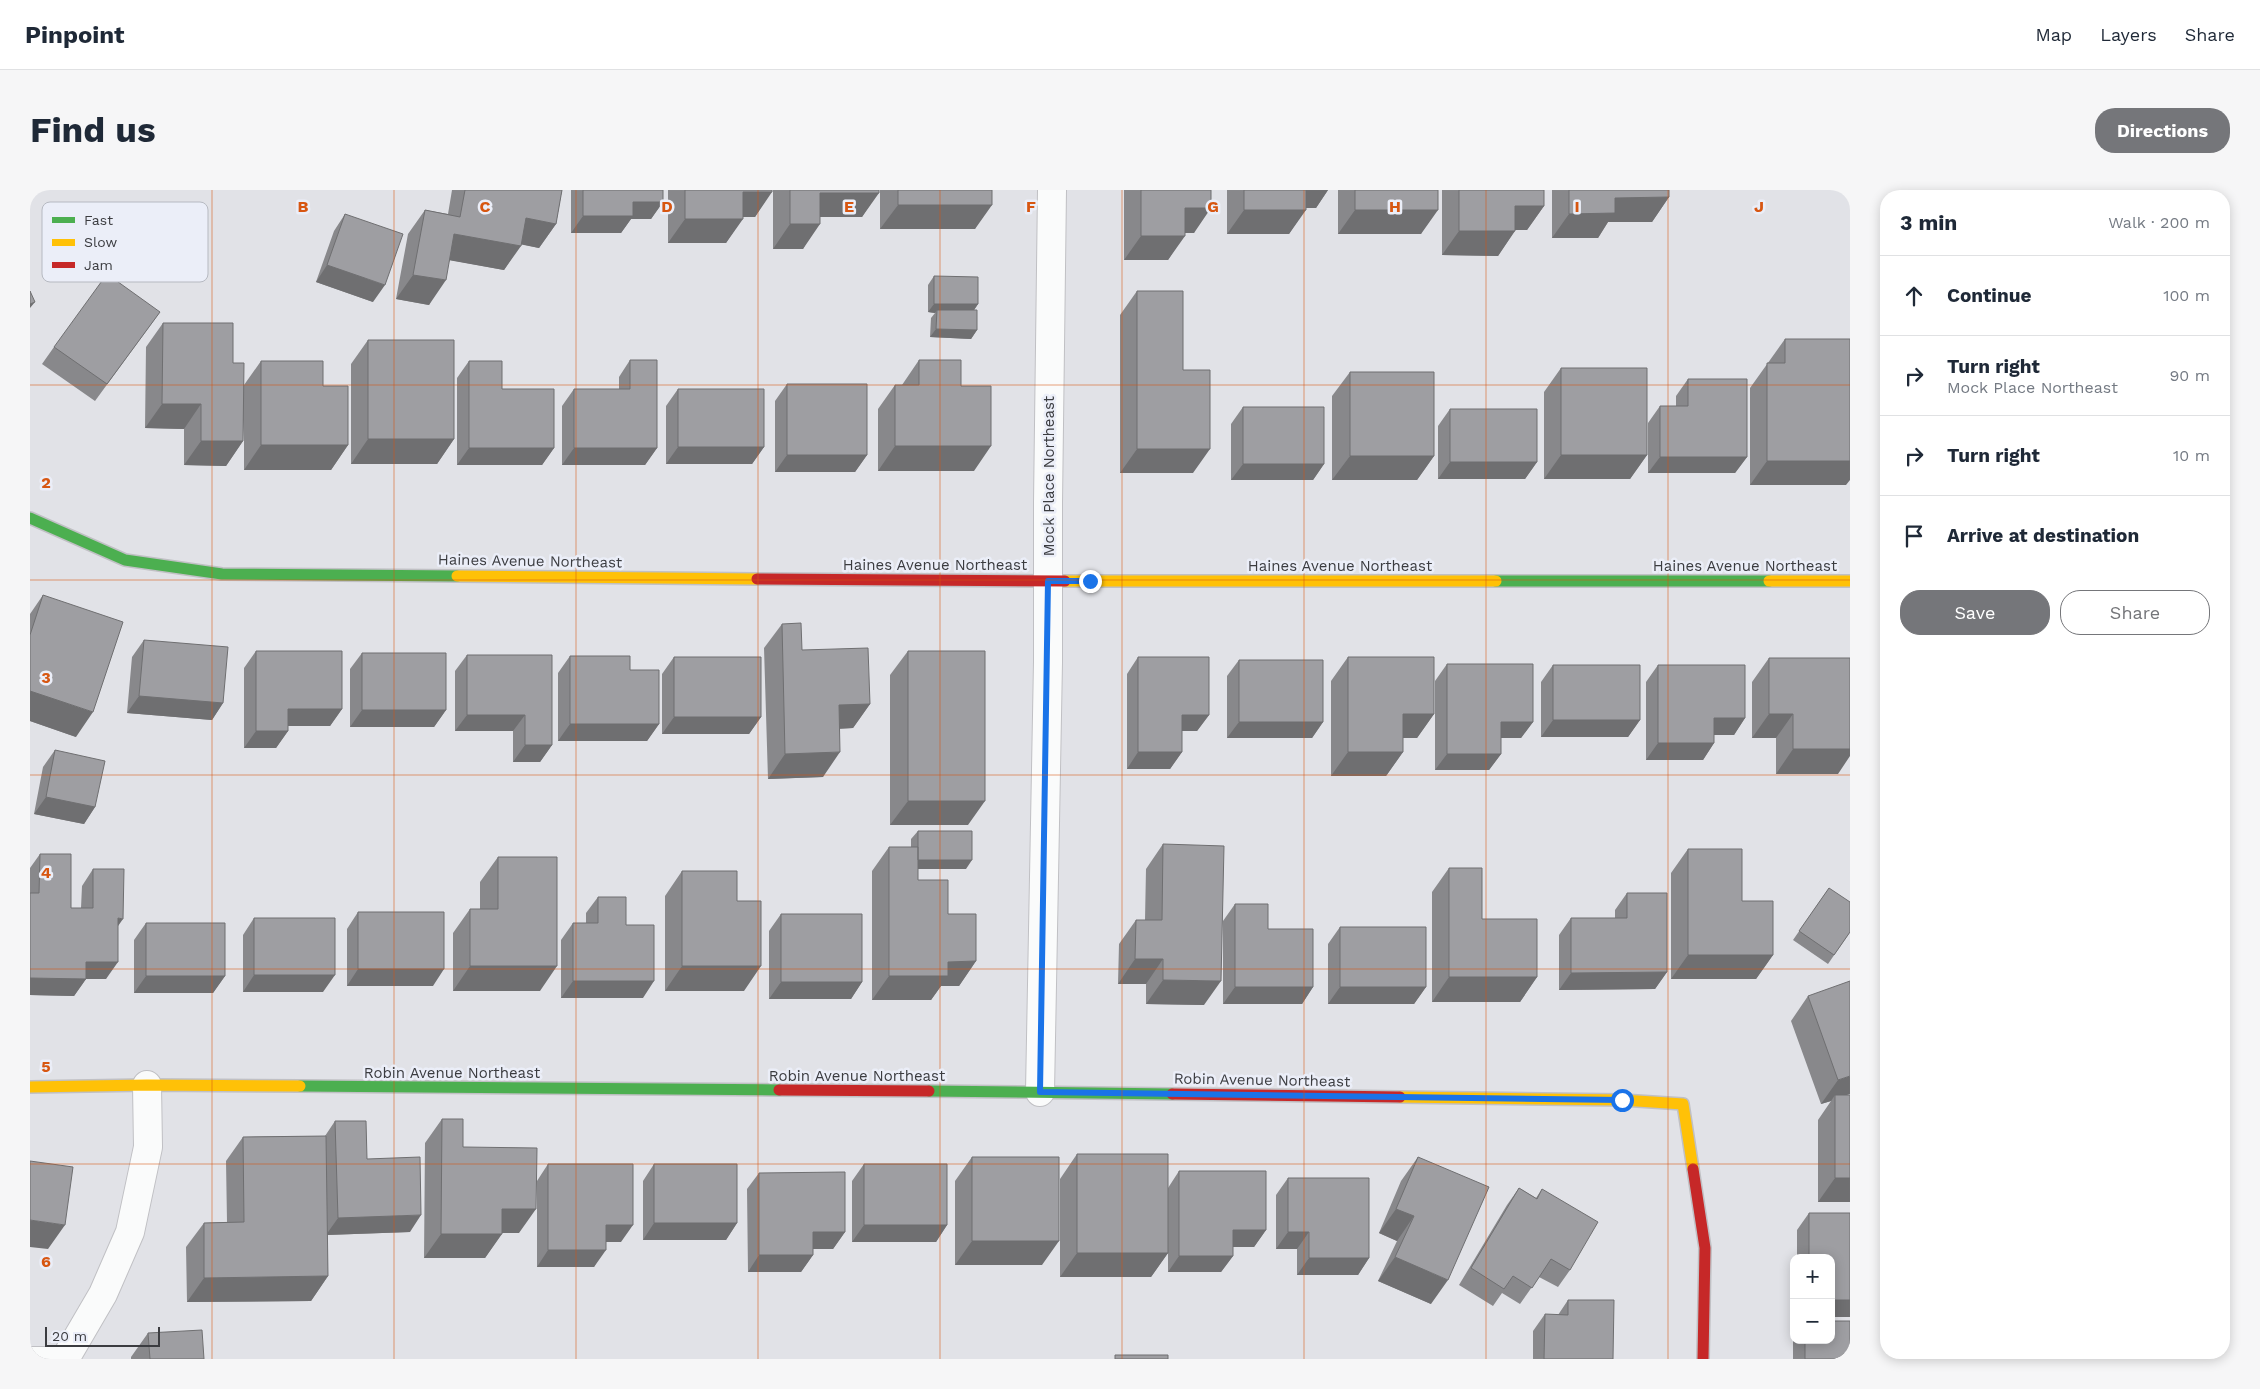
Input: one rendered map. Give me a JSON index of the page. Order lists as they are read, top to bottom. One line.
{"streets":{"street":["Mock Place Northeast","Haines Avenue Northeast","Robin Avenue Northeast"]},"crossings":[["Mock Place Northeast","Haines Avenue Northeast"],["Mock Place Northeast","Robin Avenue Northeast"]],"legend":["Fast","Slow","Jam"],"scale_bar":"20 m","page":{"header":"Pinpoint","nav":["Map","Layers","Share"],"buttons":["Directions",["Save","Share"]],"title":"Find us","heading":["3 min","Walk · 200 m"],"list":[["Continue","100 m"],["Turn right","Mock Place Northeast","90 m"],["Turn right","10 m"],"Arrive at destination"],"map_buttons":["+","−"],"scale":"20 m"},"grid":{"columns":["B","C","D","E","F","G","H","I","J"],"rows":["2","3","4","5","6"]}}
